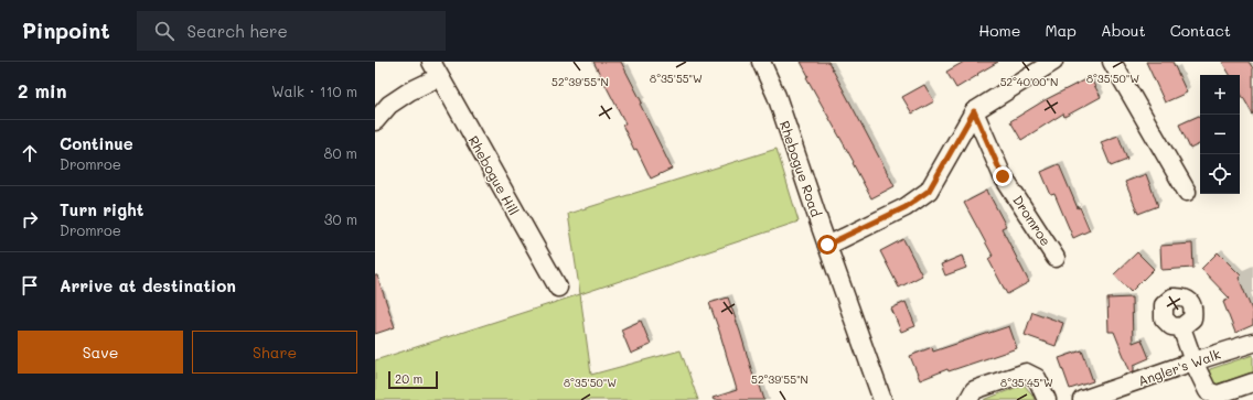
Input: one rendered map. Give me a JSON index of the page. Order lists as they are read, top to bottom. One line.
{"streets":{"street":["Rhebogue Road","Rhebogue Hill","Dromroe","Angler's Walk"]},"scale_bar":"20 m","page":{"header":"Pinpoint","search":"Search here","nav":["Home","Map","About","Contact"],"heading":["2 min","Walk · 110 m"],"map_buttons":["+","−"],"list":[["Continue","Dromroe","80 m"],["Turn right","Dromroe","30 m"],"Arrive at destination"],"buttons":["Save","Share"],"scale":"20 m"},"coordinates":["8°35'55\"W","8°35'50\"W","52°39'55\"N","52°40'00\"N","8°35'45\"W"]}
